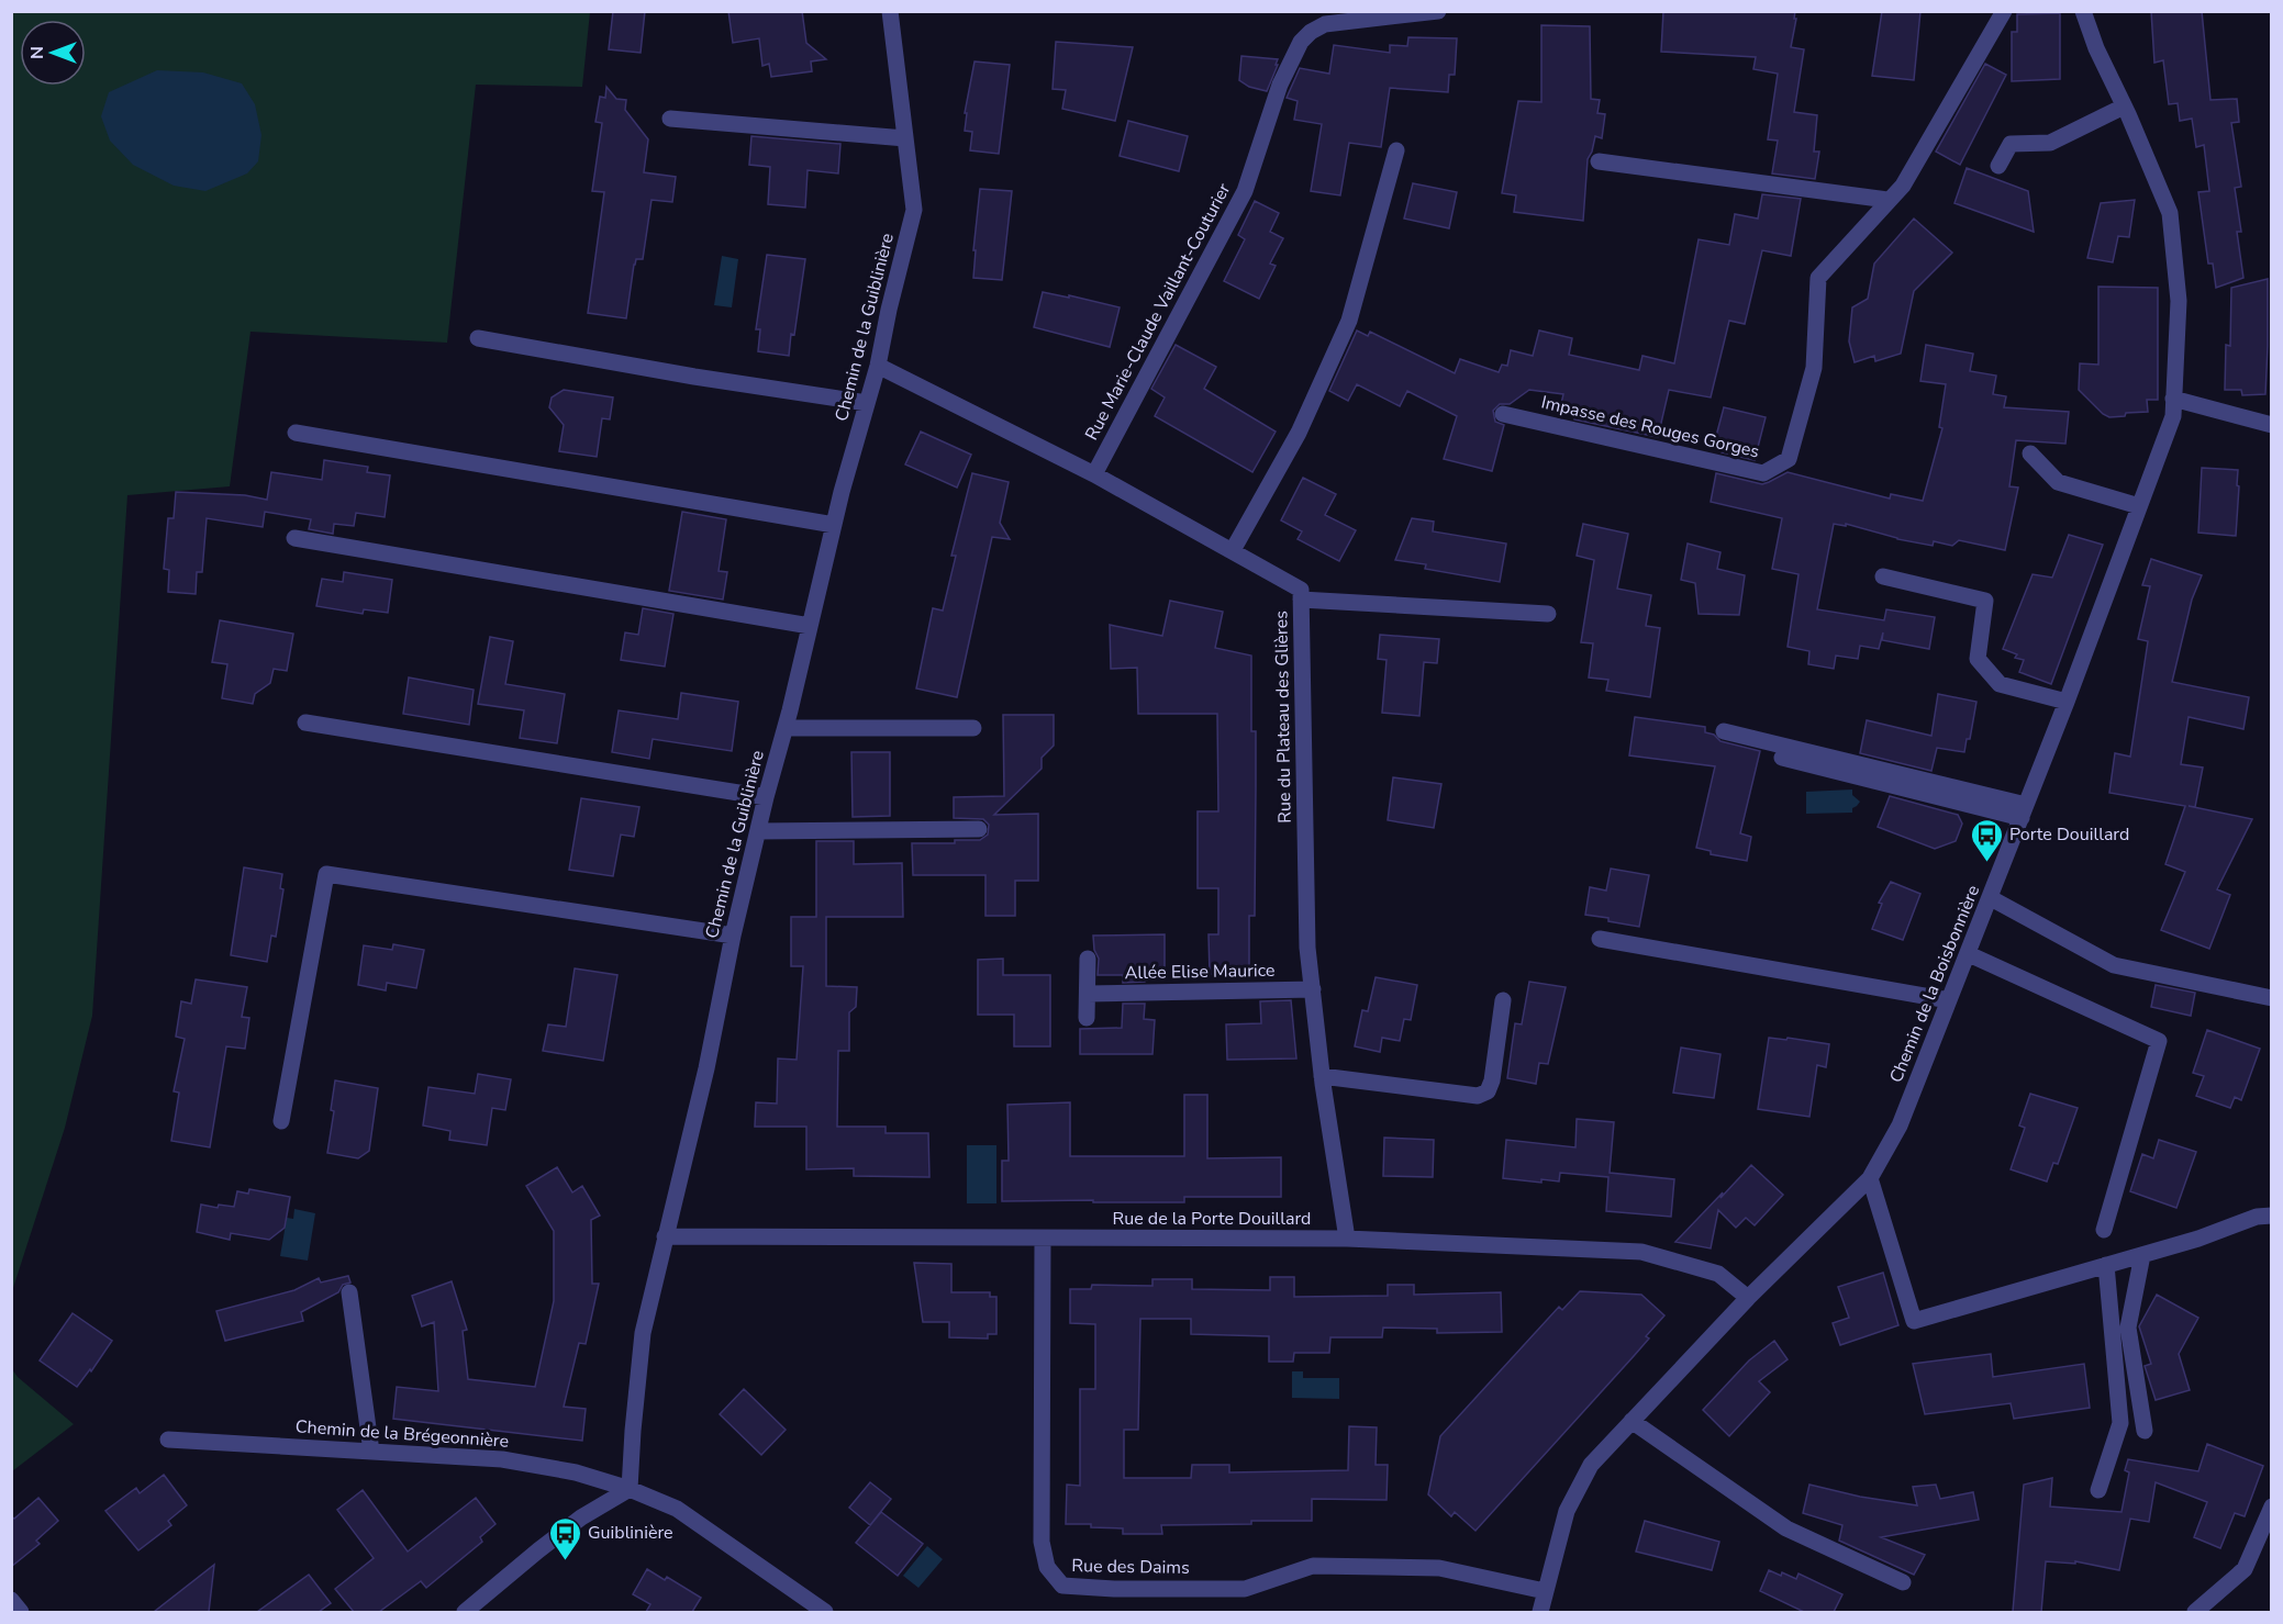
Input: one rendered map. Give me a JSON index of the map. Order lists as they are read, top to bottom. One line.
{"streets":{"street":["Rue Marie-Claude Vaillant-Couturier","Chemin de la Guiblinière","Impasse des Rouges Gorges","Rue du Plateau des Glières","Allée Elise Maurice","Chemin de la Boisbonnière","Rue de la Porte Douillard","Chemin de la Brégeonnière","Rue des Daims"]},"crossings":[["Rue Marie-Claude Vaillant-Couturier","Rue du Plateau des Glières"],["Chemin de la Guiblinière","Rue du Plateau des Glières"],["Chemin de la Guiblinière","Rue de la Porte Douillard"],["Chemin de la Guiblinière","Chemin de la Brégeonnière"],["Rue du Plateau des Glières","Allée Elise Maurice"],["Rue du Plateau des Glières","Rue de la Porte Douillard"],["Chemin de la Boisbonnière","Rue de la Porte Douillard"],["Chemin de la Boisbonnière","Rue des Daims"],["Rue de la Porte Douillard","Rue des Daims"]],"places":{"bus stop":["Porte Douillard","Guiblinière"]},"north":"left"}
